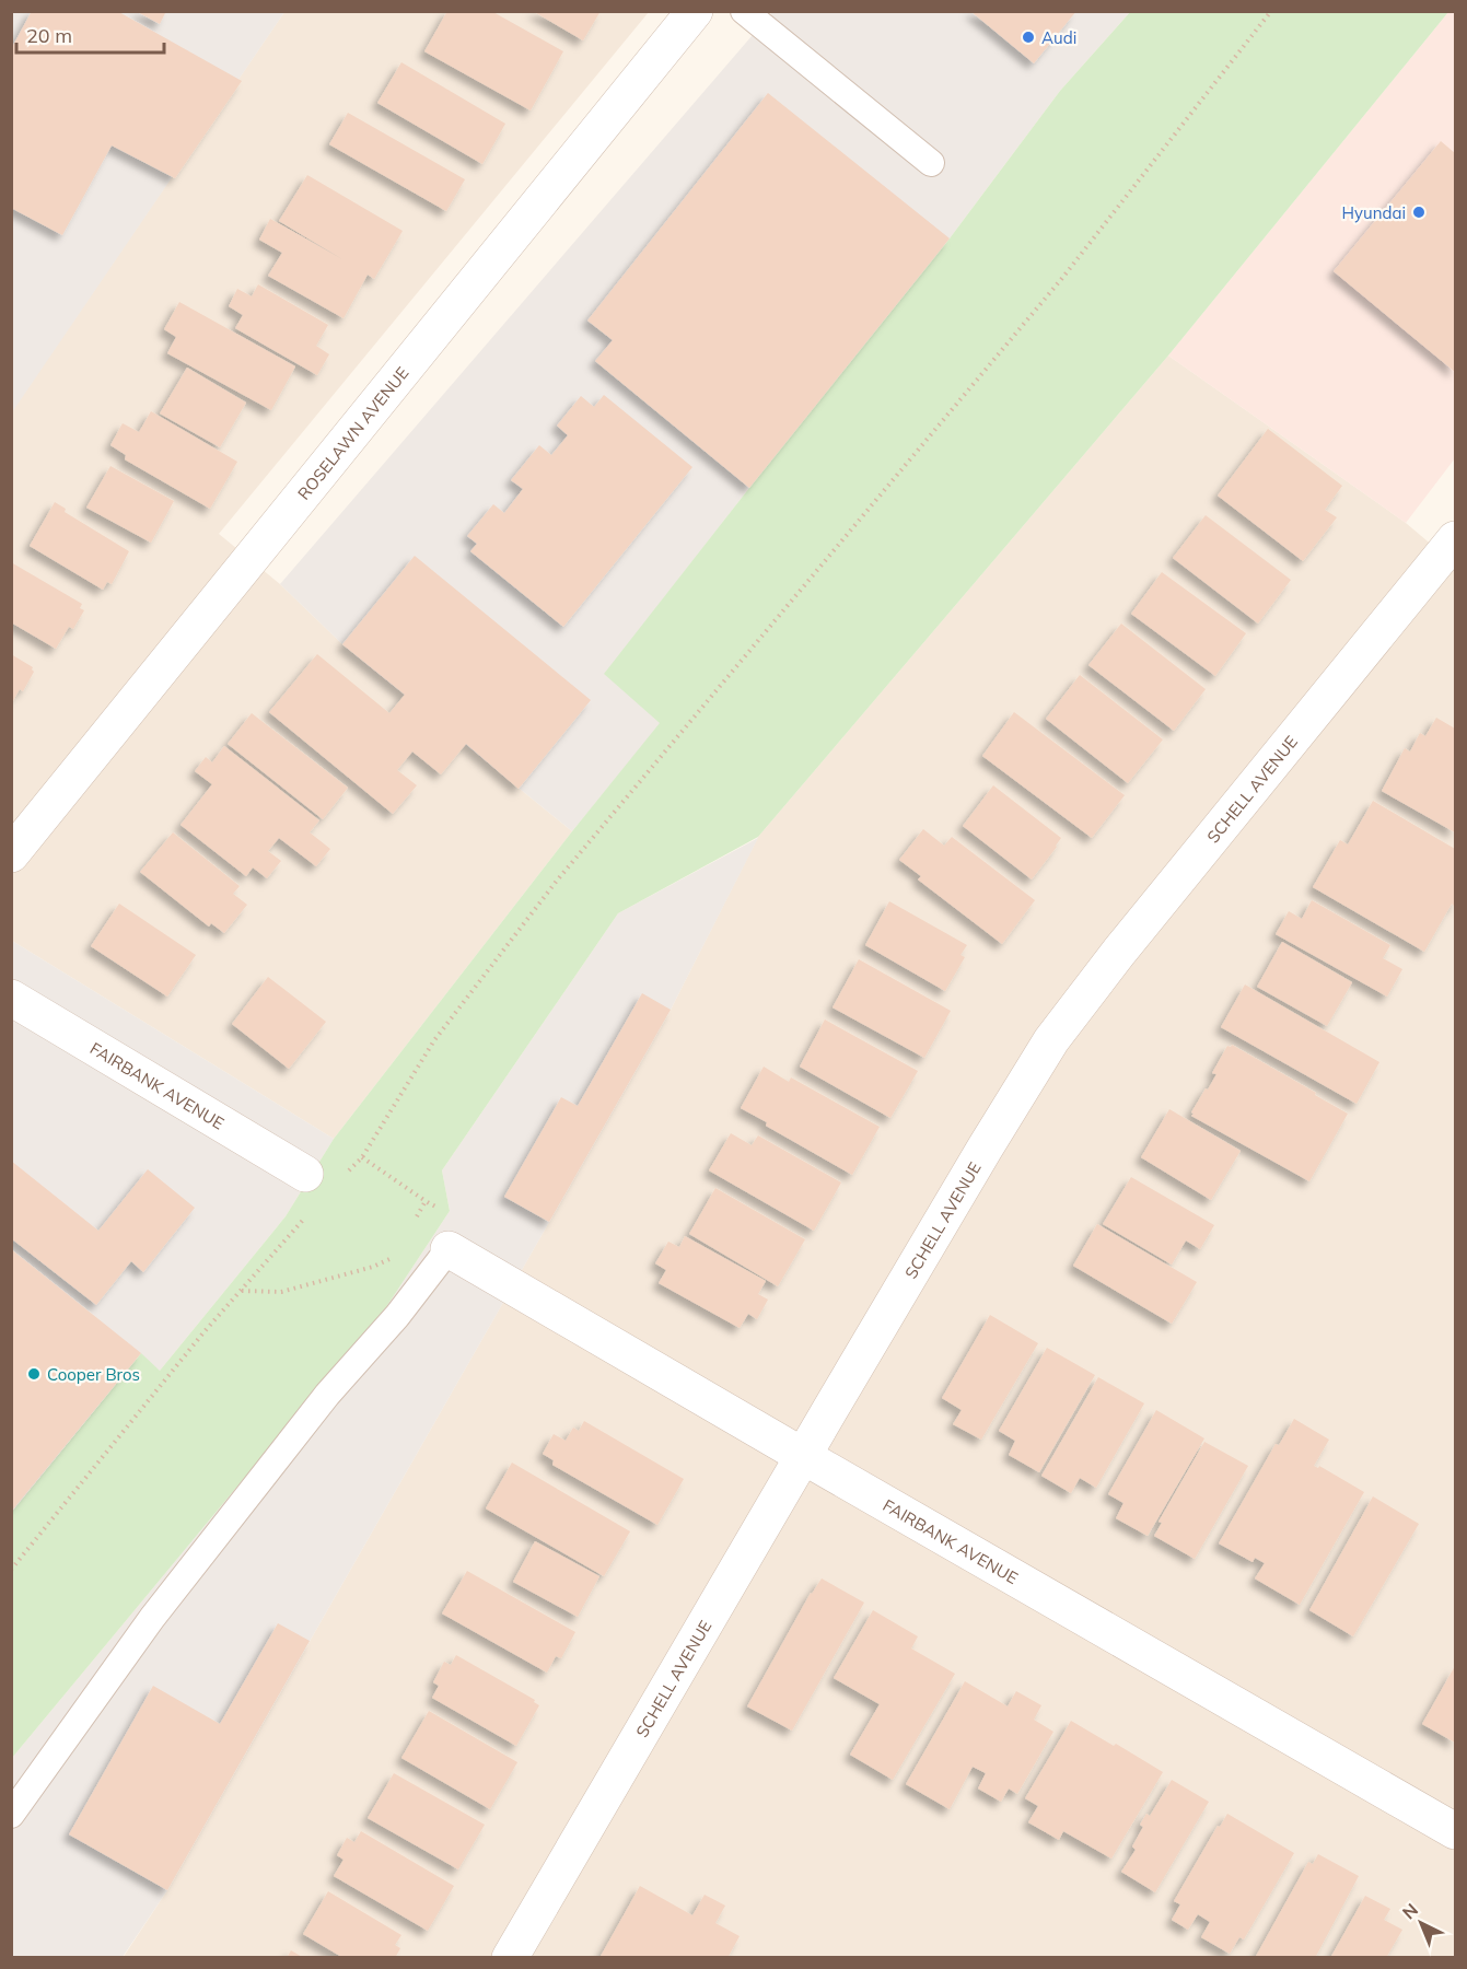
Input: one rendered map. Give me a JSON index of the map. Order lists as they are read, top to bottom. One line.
{"streets":{"street":["ROSELAWN AVENUE","SCHELL AVENUE","FAIRBANK AVENUE"]},"crossings":[["SCHELL AVENUE","FAIRBANK AVENUE"]],"places":["Audi","Hyundai","Cooper Bros"],"scale_bar":"20 m","north":"top left"}
